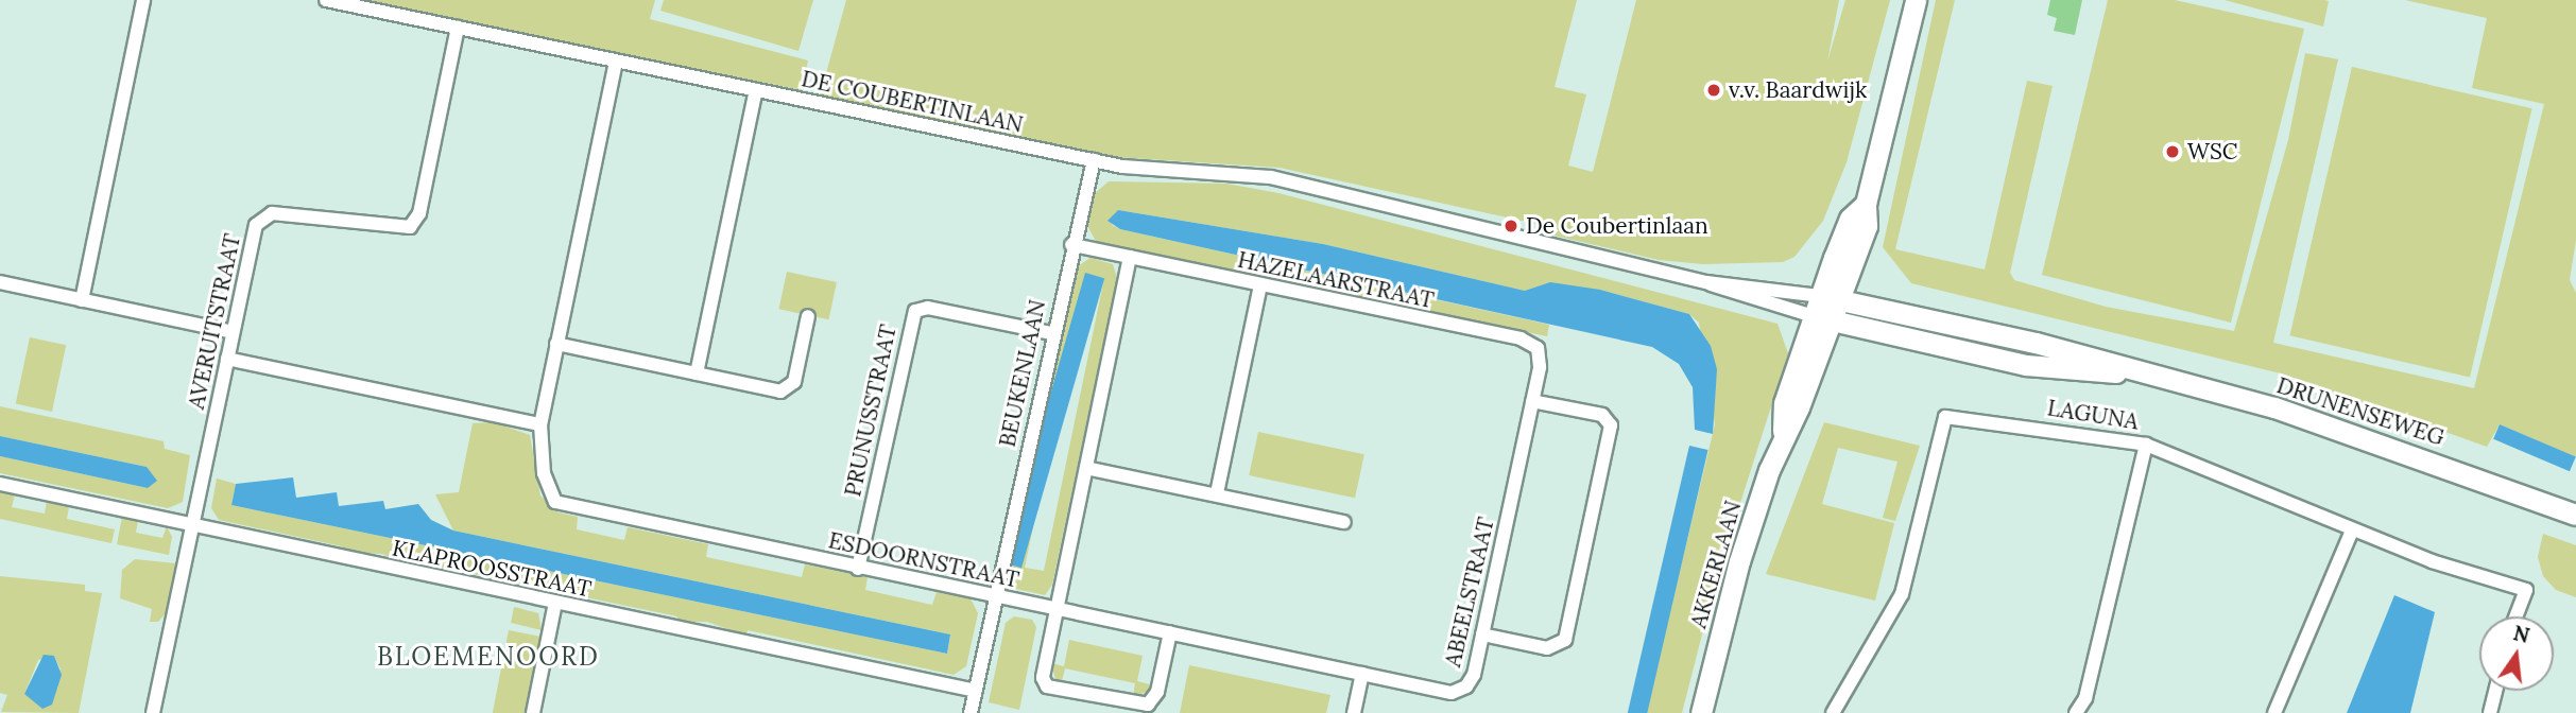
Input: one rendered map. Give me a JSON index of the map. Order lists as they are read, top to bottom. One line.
{"streets":{"street":["DE COUBERTINLAAN","HAZELAARSTRAAT","AVERUITSTRAAT","BEUKENLAAN","PRUNUSSTRAAT","DRUNENSEWEG","LAGUNA","ESDOORNSTRAAT","AKKERLAAN","KLAPROOSSTRAAT","ABEELSTRAAT"]},"crossings":[["DE COUBERTINLAAN","AVERUITSTRAAT"],["DE COUBERTINLAAN","BEUKENLAAN"],["DE COUBERTINLAAN","DRUNENSEWEG"],["DE COUBERTINLAAN","AKKERLAAN"],["HAZELAARSTRAAT","BEUKENLAAN"],["HAZELAARSTRAAT","ABEELSTRAAT"],["AVERUITSTRAAT","KLAPROOSSTRAAT"],["BEUKENLAAN","PRUNUSSTRAAT"],["BEUKENLAAN","ESDOORNSTRAAT"],["BEUKENLAAN","KLAPROOSSTRAAT"],["PRUNUSSTRAAT","ESDOORNSTRAAT"],["DRUNENSEWEG","AKKERLAAN"],["ESDOORNSTRAAT","ABEELSTRAAT"]],"districts":["BLOEMENOORD"],"places":["v.v. Baardwijk","WSC","De Coubertinlaan"],"north":"top"}
